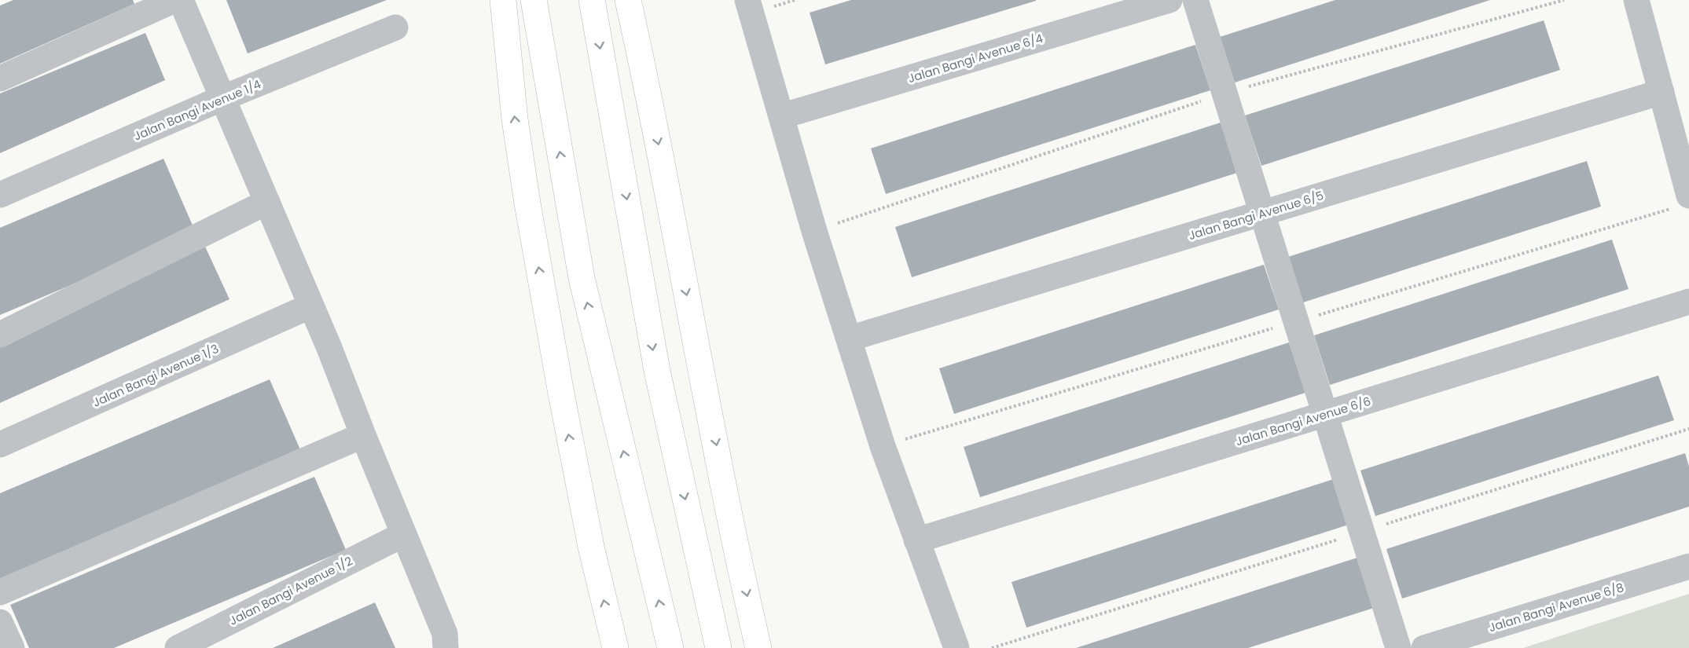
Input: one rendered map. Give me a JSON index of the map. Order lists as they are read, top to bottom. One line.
{"streets":{"street":["Jalan Bangi Avenue 6/4","Jalan Bangi Avenue 1/4","Jalan Bangi Avenue 6/5","Jalan Bangi Avenue 1/3","Jalan Bangi Avenue 6/6","Jalan Bangi Avenue 1/2","Jalan Bangi Avenue 6/8"]}}
